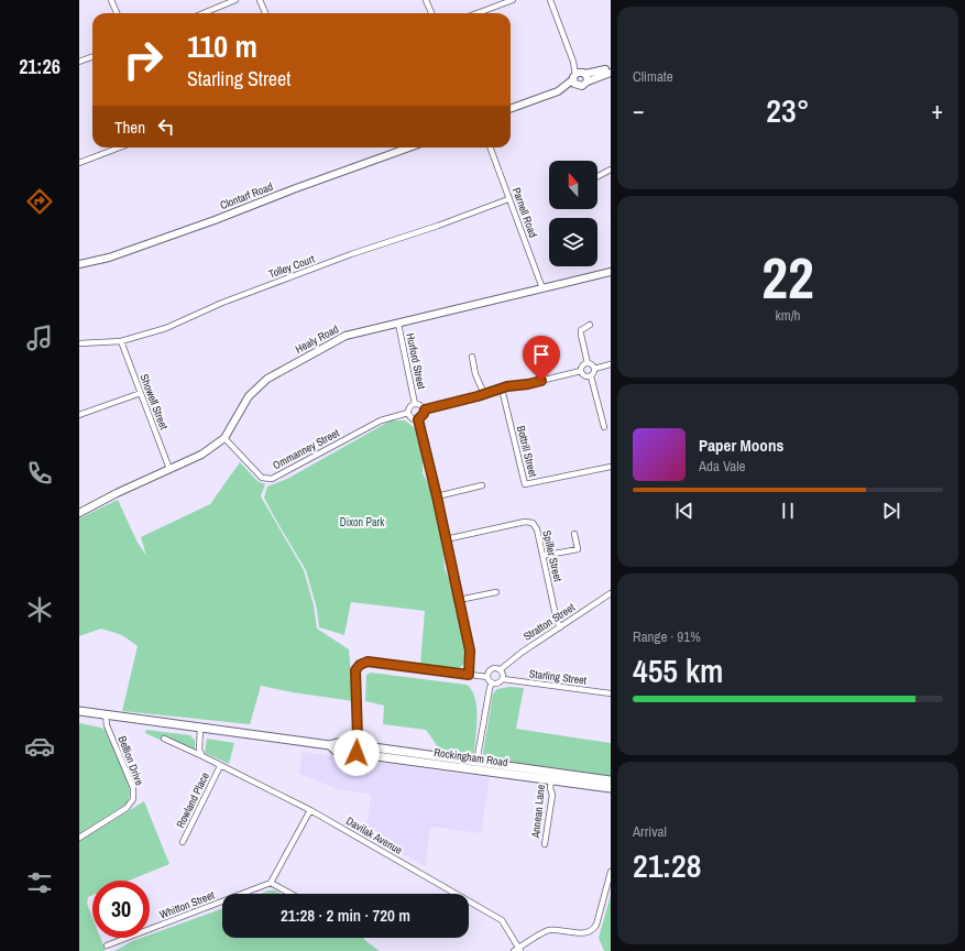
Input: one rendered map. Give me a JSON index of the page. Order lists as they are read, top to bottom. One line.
{"streets":{"main road":["Rockingham Road"],"street":["Clontarf Road","Parnell Road","Tolley Court","Healy Road","Hurford Street","Showell Street","Ommanney Street","Bottrill Street","Spiller Street","Stratton Street","Starling Street","Bellion Drive","Rowland Place","Annean Lane","Davilak Avenue","Whitton Street"]},"crossings":[["Parnell Road","Tolley Court"],["Parnell Road","Healy Road"],["Tolley Court","Showell Street"],["Healy Road","Hurford Street"],["Healy Road","Showell Street"],["Healy Road","Ommanney Street"],["Hurford Street","Ommanney Street"],["Spiller Street","Stratton Street"],["Stratton Street","Starling Street"],["Rockingham Road","Bellion Drive"],["Rockingham Road","Annean Lane"],["Rowland Place","Davilak Avenue"]],"parks":["Dixon Park"],"north":"top","page":{"tabs":"21:26","tile":["Climate",["22","km/h"],["Range · 91%","455 km"],["Arrival","21:28"]],"turn":["110 m","Starling Street"],"heat":["−","23°","+"],"then":"Then","song":["Paper Moons","Ada Vale"],"limit":"30","trip":"21:28 · 2 min · 720 m"}}
